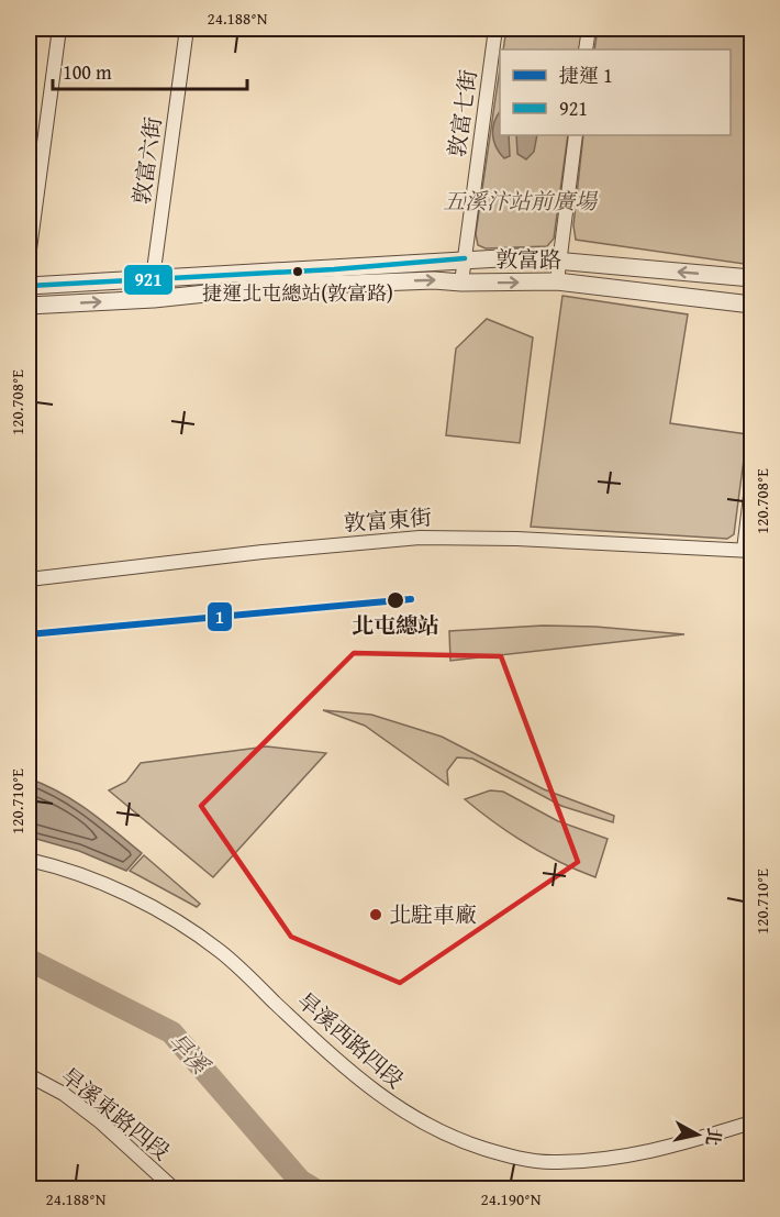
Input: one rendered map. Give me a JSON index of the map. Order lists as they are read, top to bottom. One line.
{"streets":{"street":["敦富七街","敦富六街","敦富路","敦富東街","旱溪西路四段","旱溪東路四段"]},"crossings":[["敦富七街","敦富路"],["敦富六街","敦富路"]],"water":["旱溪"],"parks":["五溪汴站前廣場"],"places":["捷運北屯總站(敦富路)","北屯總站","北駐車廠"],"lines":["transit line 921","metro line 1"],"legend":["捷運 1","921"],"scale_bar":"100 m","north":"right","coordinates":["24.188°N","120.708°E","120.710°E","24.190°N"]}
